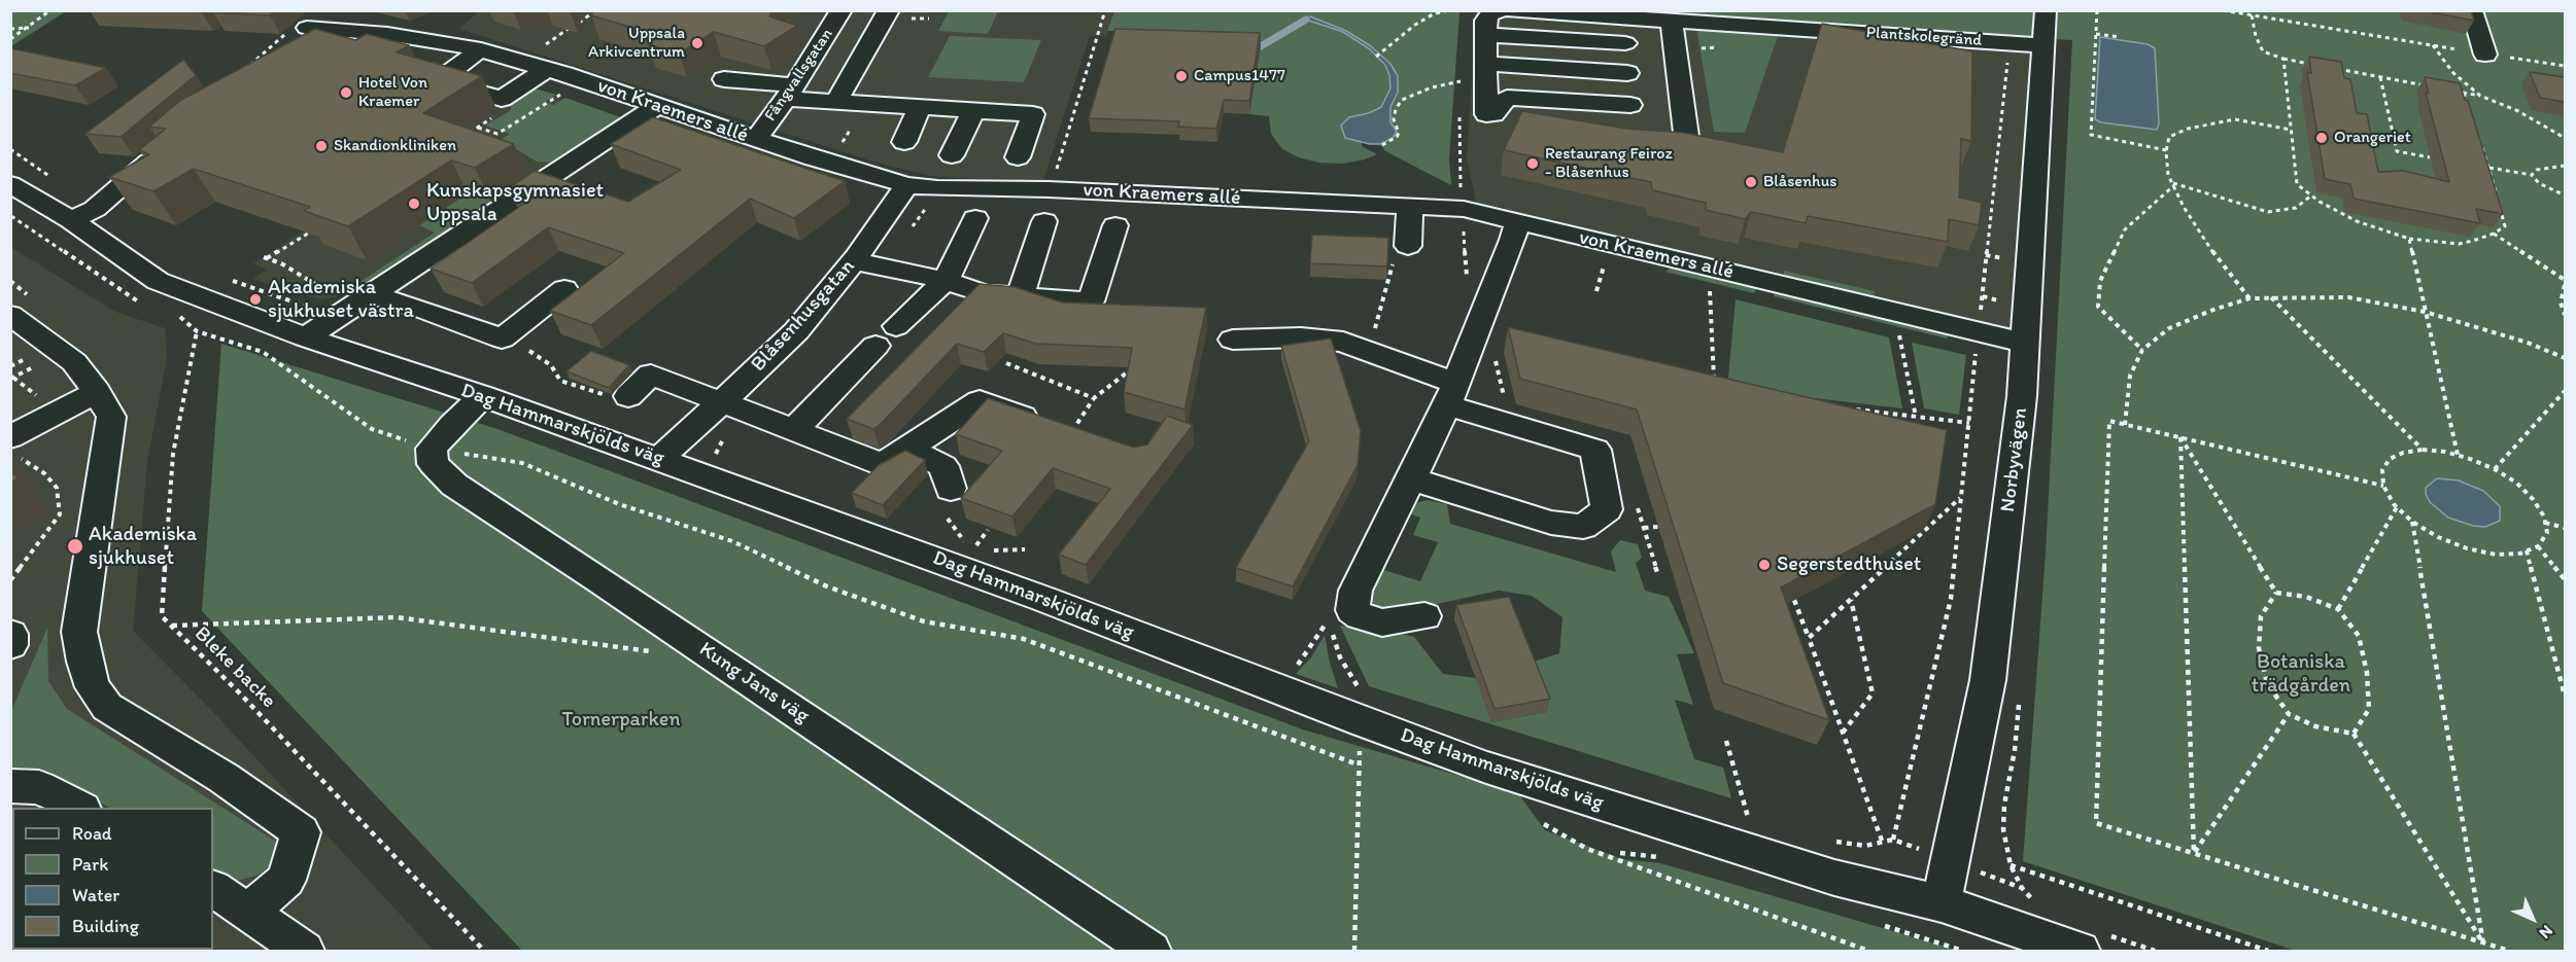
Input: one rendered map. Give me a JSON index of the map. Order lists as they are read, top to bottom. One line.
{"streets":{"street":["Plantskolegränd","Fångvallsgatan","von Kraemers allé","Blåsenhusgatan","Dag Hammarskjölds väg","Norbyvägen","Kung Jans väg"],"path":["Bleke backe"]},"crossings":[["Plantskolegränd","Norbyvägen"],["Fångvallsgatan","von Kraemers allé"],["von Kraemers allé","Blåsenhusgatan"],["von Kraemers allé","Norbyvägen"],["Blåsenhusgatan","Dag Hammarskjölds väg"],["Dag Hammarskjölds väg","Norbyvägen"]],"parks":["Botaniska trädgården","Tornerparken"],"places":["Uppsala Arkivcentrum","Campus1477","Hotel Von Kraemer","Orangeriet","Skandionkliniken","Restaurang Feiroz - Blåsenhus","Blåsenhus","Kunskapsgymnasiet Uppsala","Akademiska sjukhuset västra","Akademiska sjukhuset","Segerstedthuset"],"legend":["Road","Park","Water","Building"],"north":"bottom right"}
